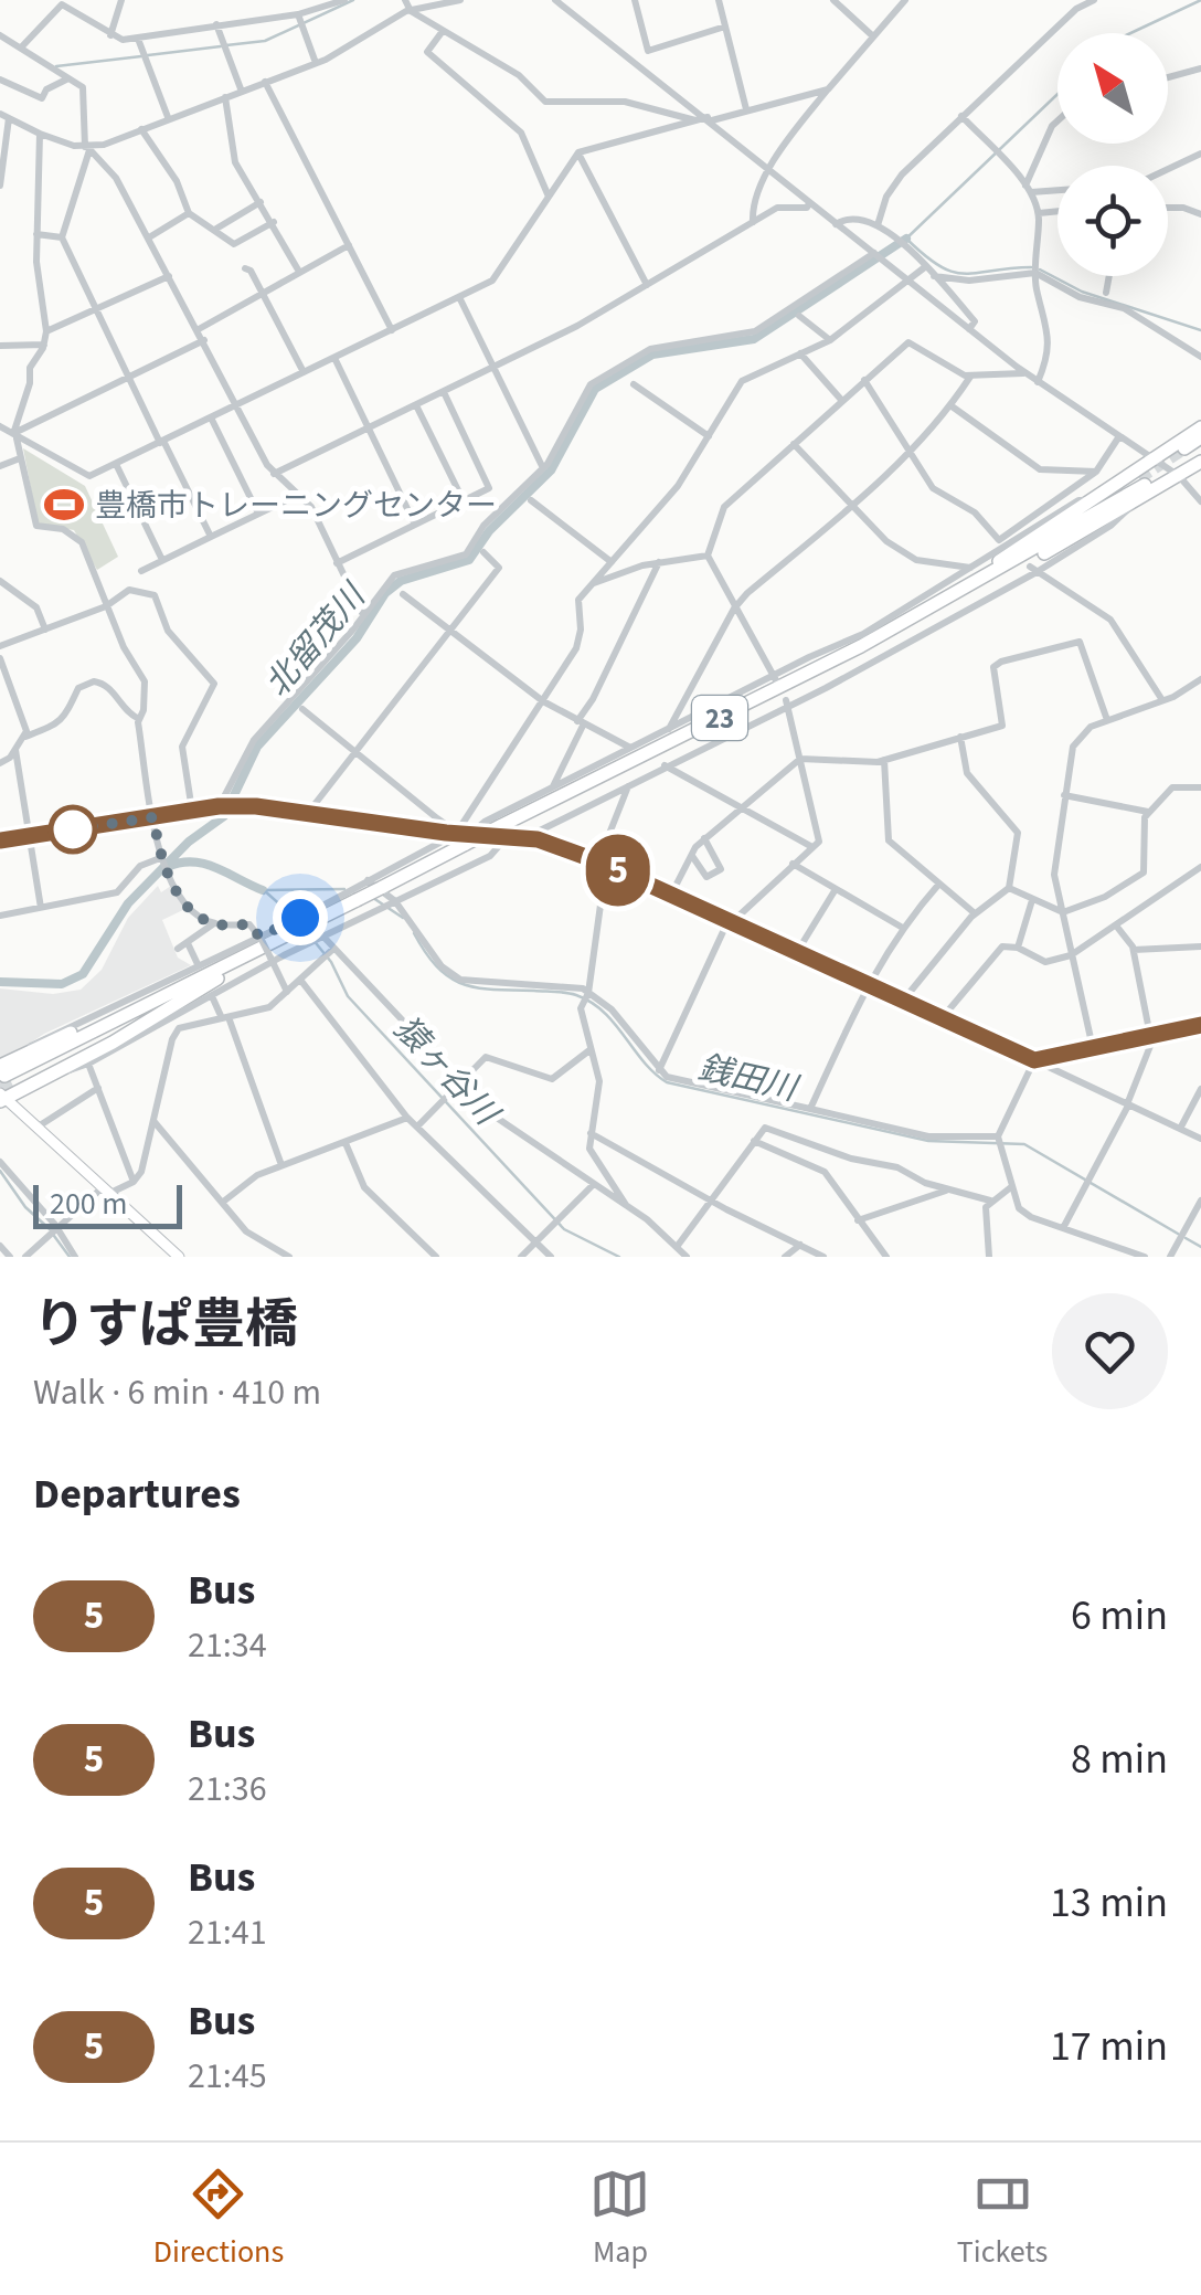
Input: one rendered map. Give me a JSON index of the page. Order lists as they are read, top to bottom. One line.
{"streets":{"highway":["23"]},"water":["北留茂川","猿ヶ谷川","銭田川"],"places":{"sports":["豊橋市トレーニングセンター"]},"lines":["bus line 5"],"scale_bar":"200 m","north":"top left","page":{"on_map":"5","scale":"200 m","heading":[["りすぱ豊橋","Walk · 6 min · 410 m"],"Departures"],"list":[{"mark":"5","name":"Bus","note":"21:34","value":"6 min"},{"mark":"5","name":"Bus","note":"21:36","value":"8 min"},{"mark":"5","name":"Bus","note":"21:41","value":"13 min"},{"mark":"5","name":"Bus","note":"21:45","value":"17 min"}],"tabs":["Directions","Map","Tickets"]}}
